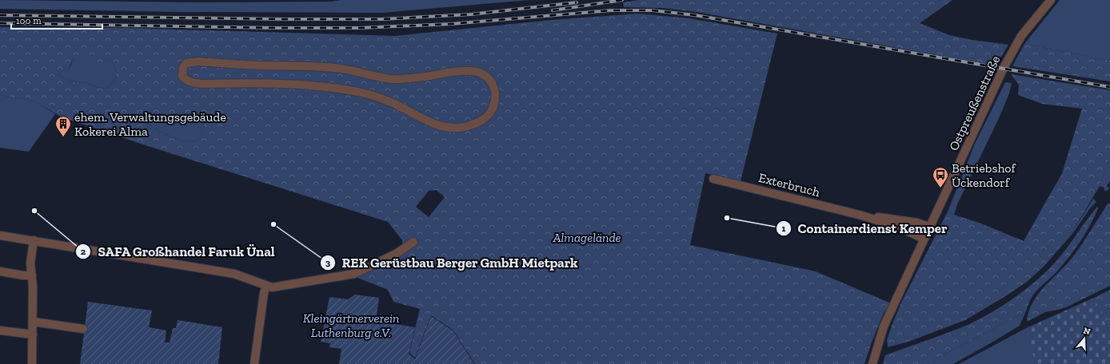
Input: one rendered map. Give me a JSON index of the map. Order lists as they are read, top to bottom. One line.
{"streets":{"street":["Ostpreußenstraße","Exterbruch"]},"crossings":[["Ostpreußenstraße","Exterbruch"]],"parks":["Almagelände","Kleingärtnerverein Luthenburg e.V."],"places":{"building":["ehem. Verwaltungsgebäude Kokerei Alma"],"bus stop":["Betriebshof Ückendorf"],"other":["SAFA Großhandel Faruk Ünal","Containerdienst Kemper","REK Gerüstbau Berger GmbH Mietpark"]},"scale_bar":"100 m","north":"top"}
